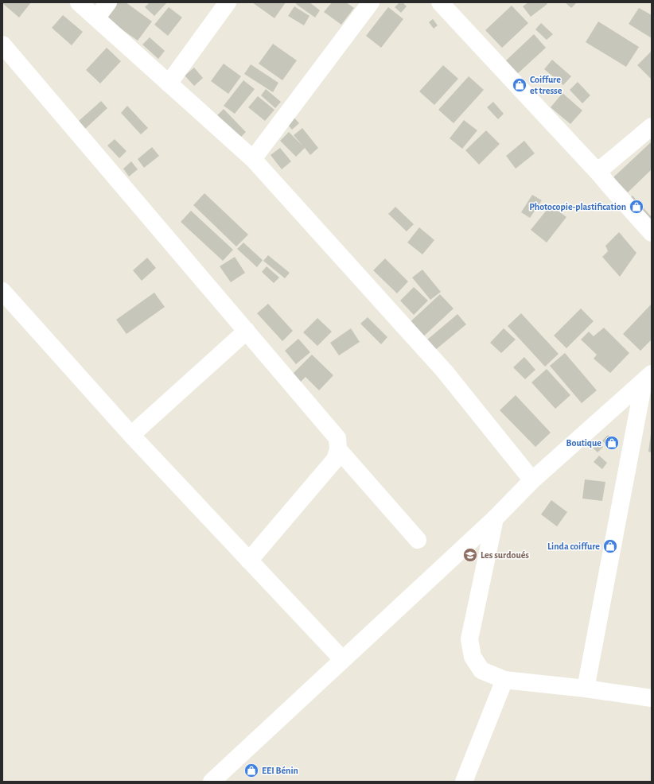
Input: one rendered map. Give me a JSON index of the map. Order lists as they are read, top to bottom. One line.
{"places":{"shop":["Coiffure et tresse","Photocopie-plastification","Boutique","Linda coiffure","EEI Bénin"],"school or university":["Les surdoués"]}}
